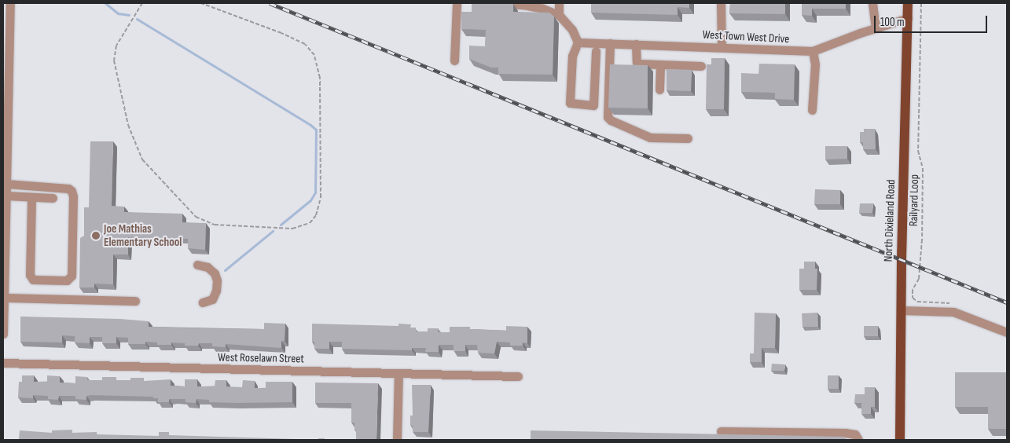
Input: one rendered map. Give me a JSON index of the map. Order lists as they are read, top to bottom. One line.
{"streets":{"main road":["North Dixieland Road"],"street":["West Town West Drive","West Roselawn Street"],"path":["Railyard Loop"]},"crossings":[["West Town West Drive","North Dixieland Road"]],"places":["Joe Mathias Elementary School"],"scale_bar":"100 m"}
